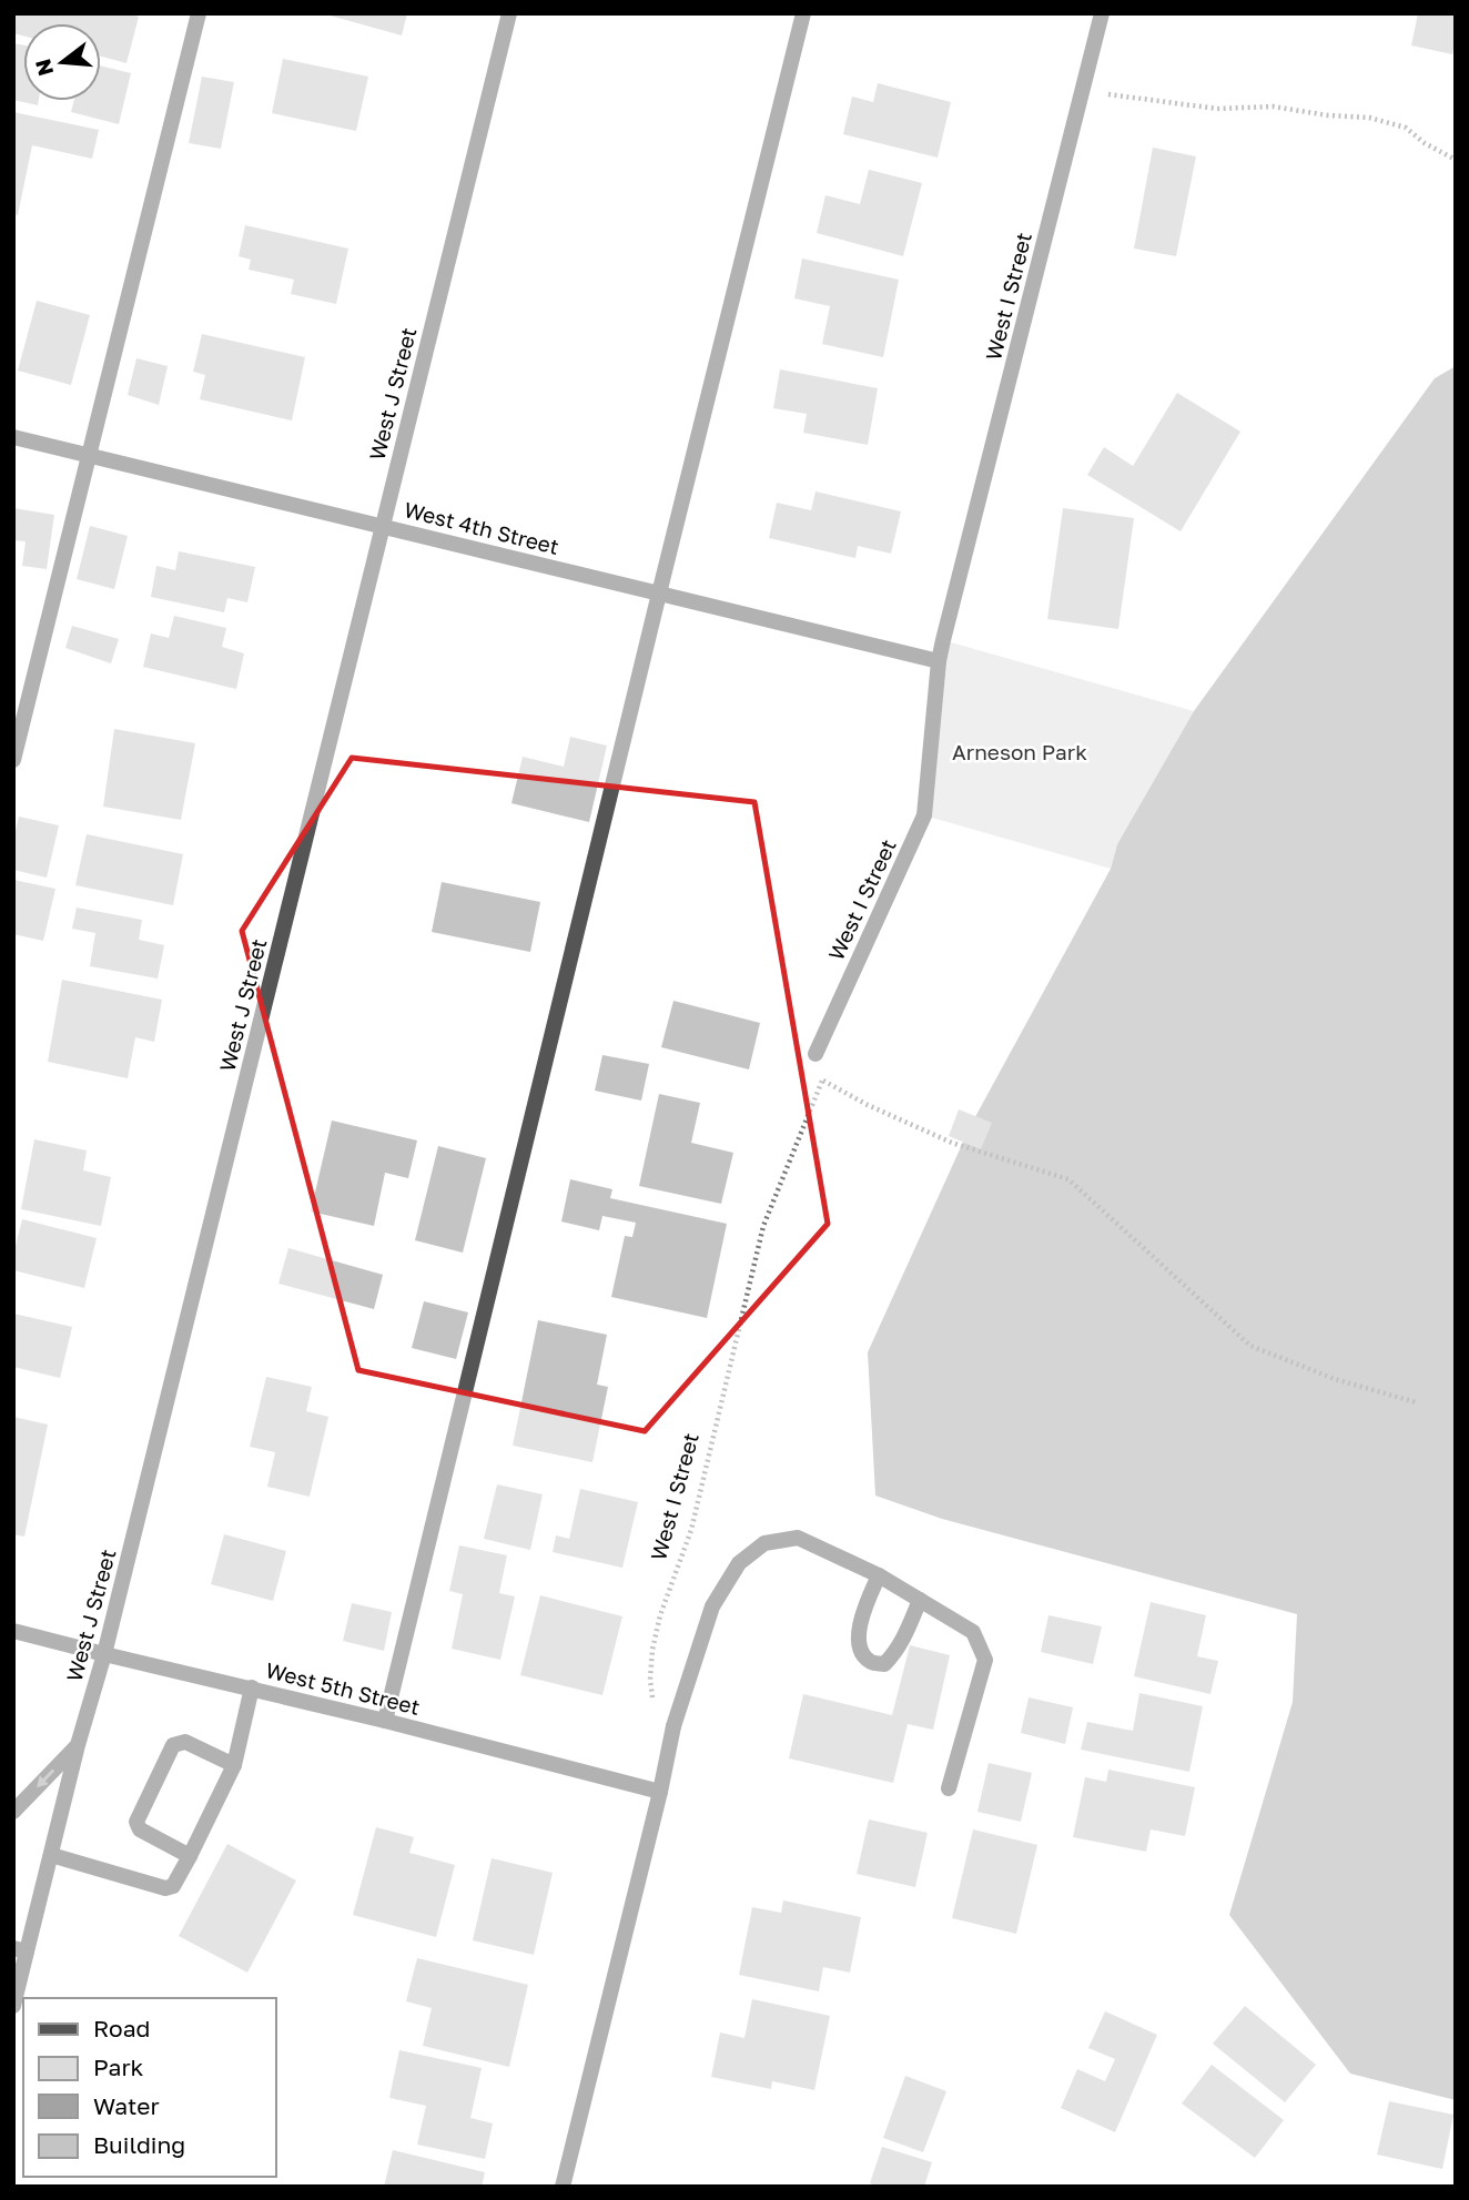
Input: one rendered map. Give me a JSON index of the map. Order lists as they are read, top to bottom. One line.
{"streets":{"street":["West I Street","West J Street","West 4th Street","West 5th Street"]},"crossings":[["West I Street","West 4th Street"],["West J Street","West 4th Street"],["West J Street","West 5th Street"]],"parks":["Arneson Park"],"legend":["Road","Park","Water","Building"],"north":"left"}
